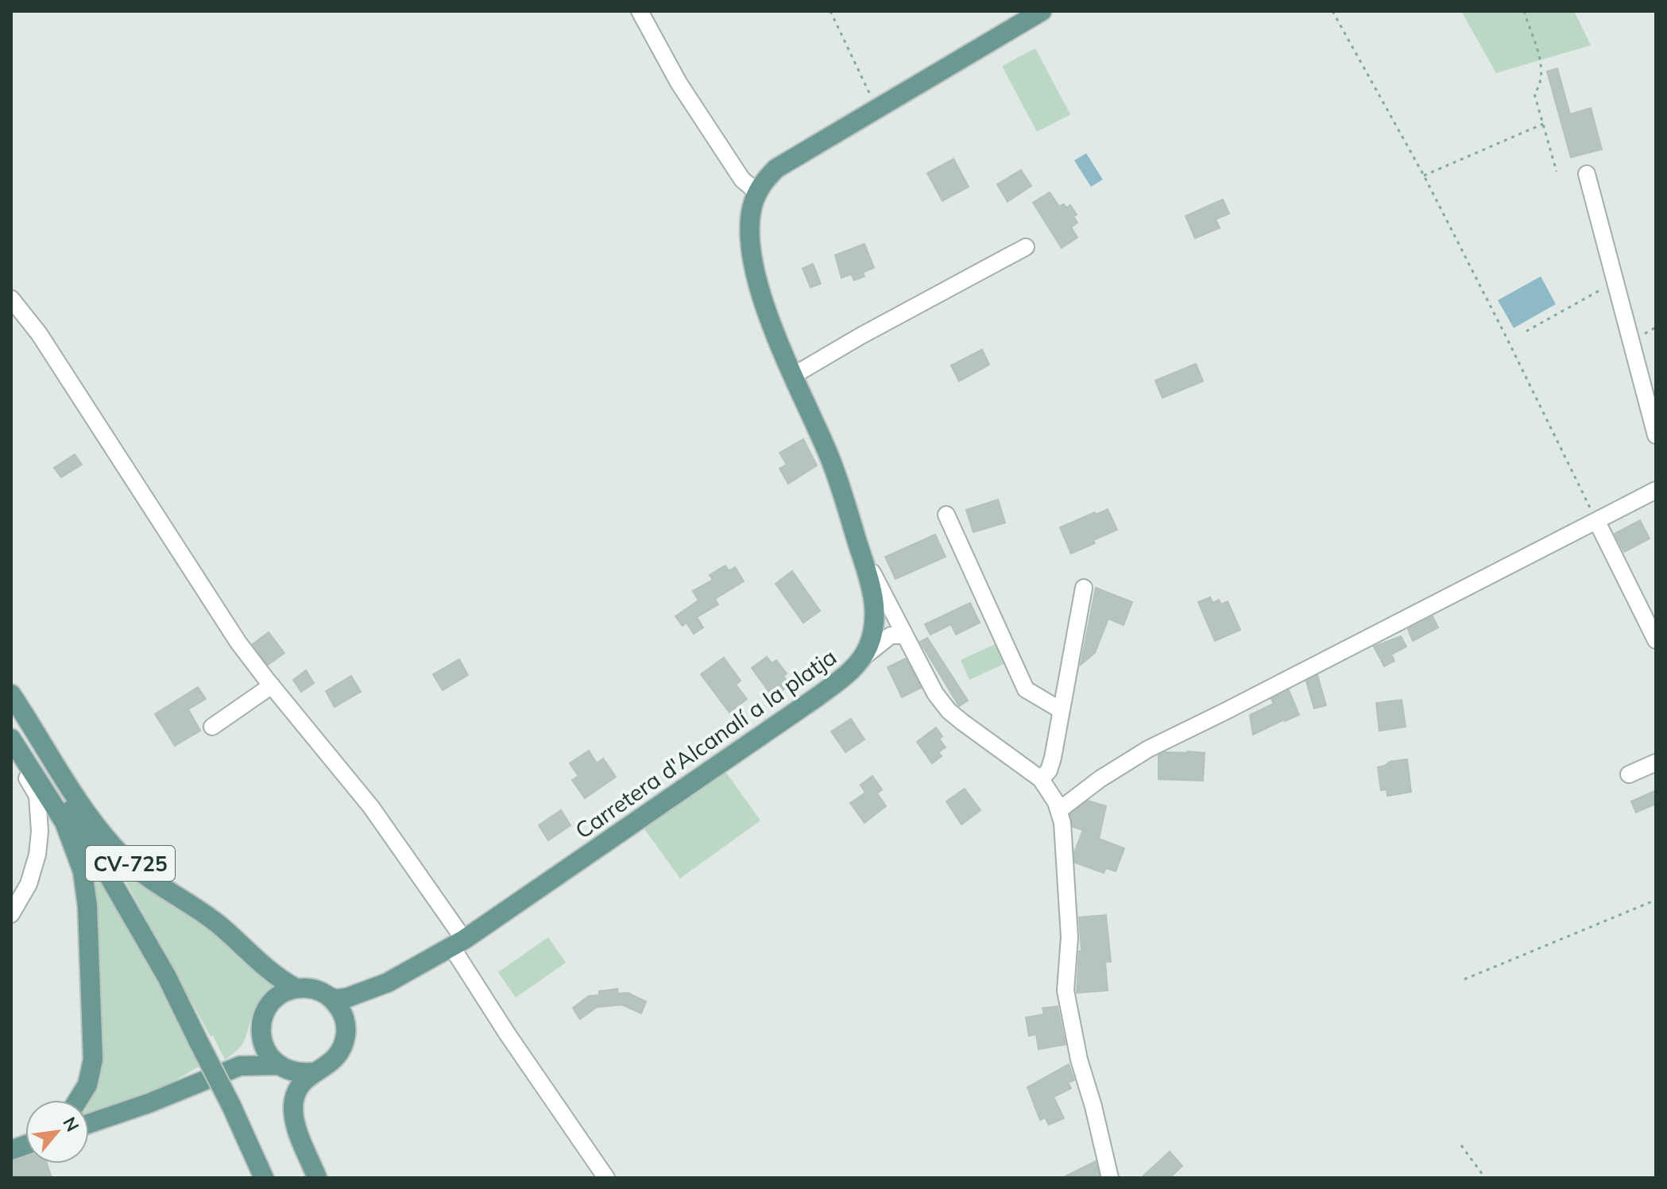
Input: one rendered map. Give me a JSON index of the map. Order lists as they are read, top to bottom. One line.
{"streets":{"main road":["Carretera d'Alcanalí a la platja","CV-725"]},"crossings":[["Carretera d'Alcanalí a la platja","CV-725"]],"north":"top right"}
